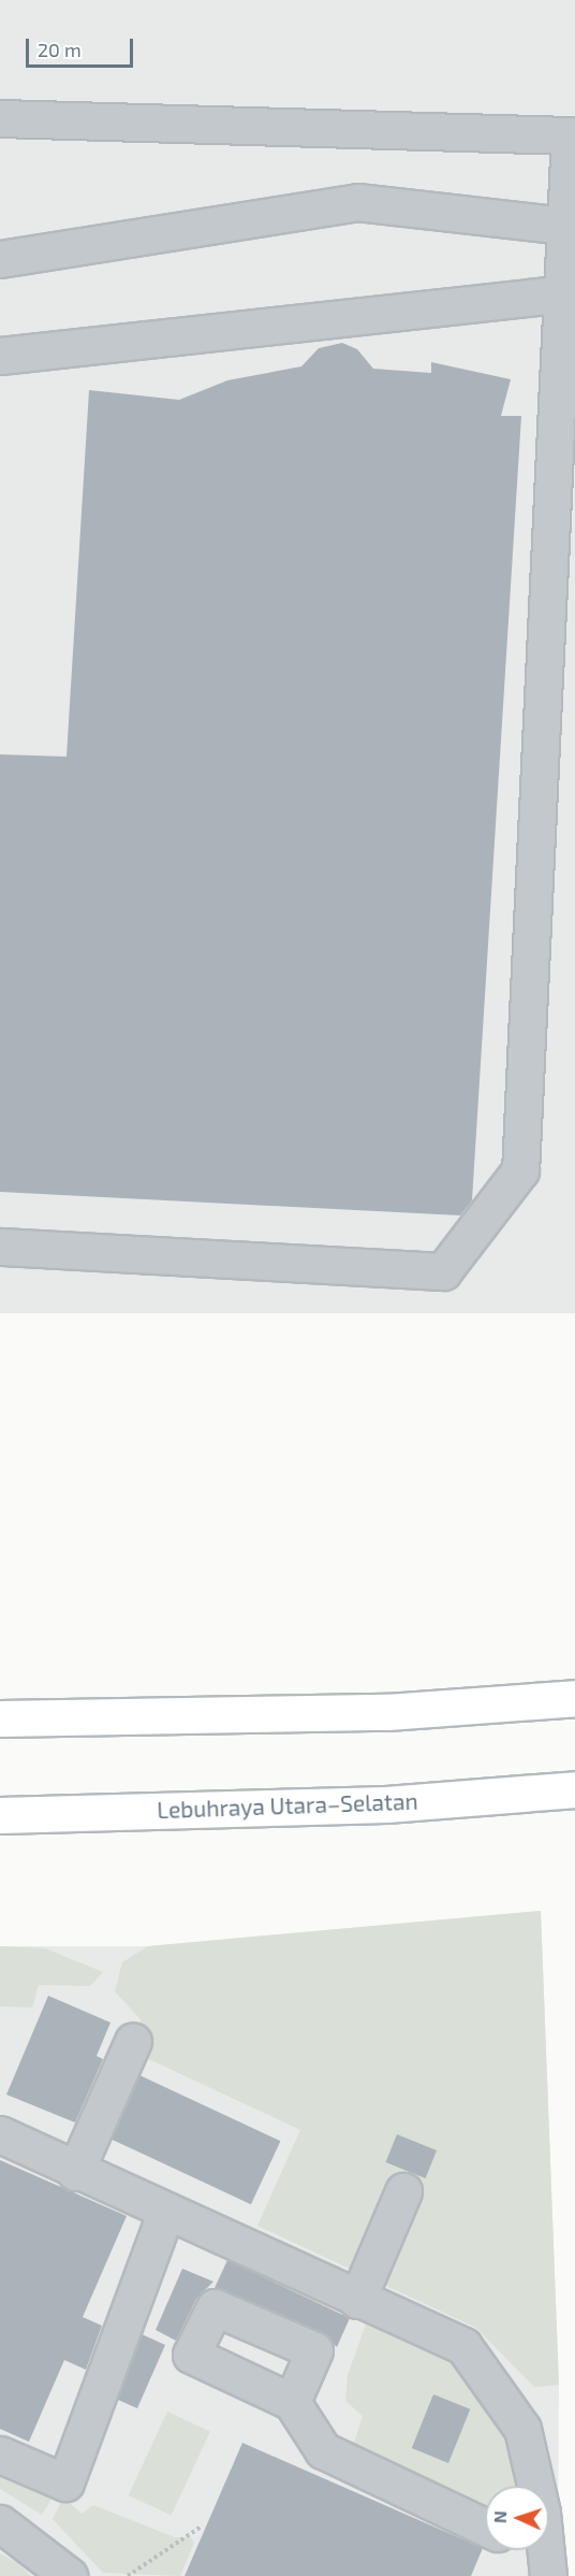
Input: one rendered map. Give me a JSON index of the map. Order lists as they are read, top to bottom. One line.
{"streets":{"highway":["Lebuhraya Utara–Selatan"]},"scale_bar":"20 m","north":"left"}
